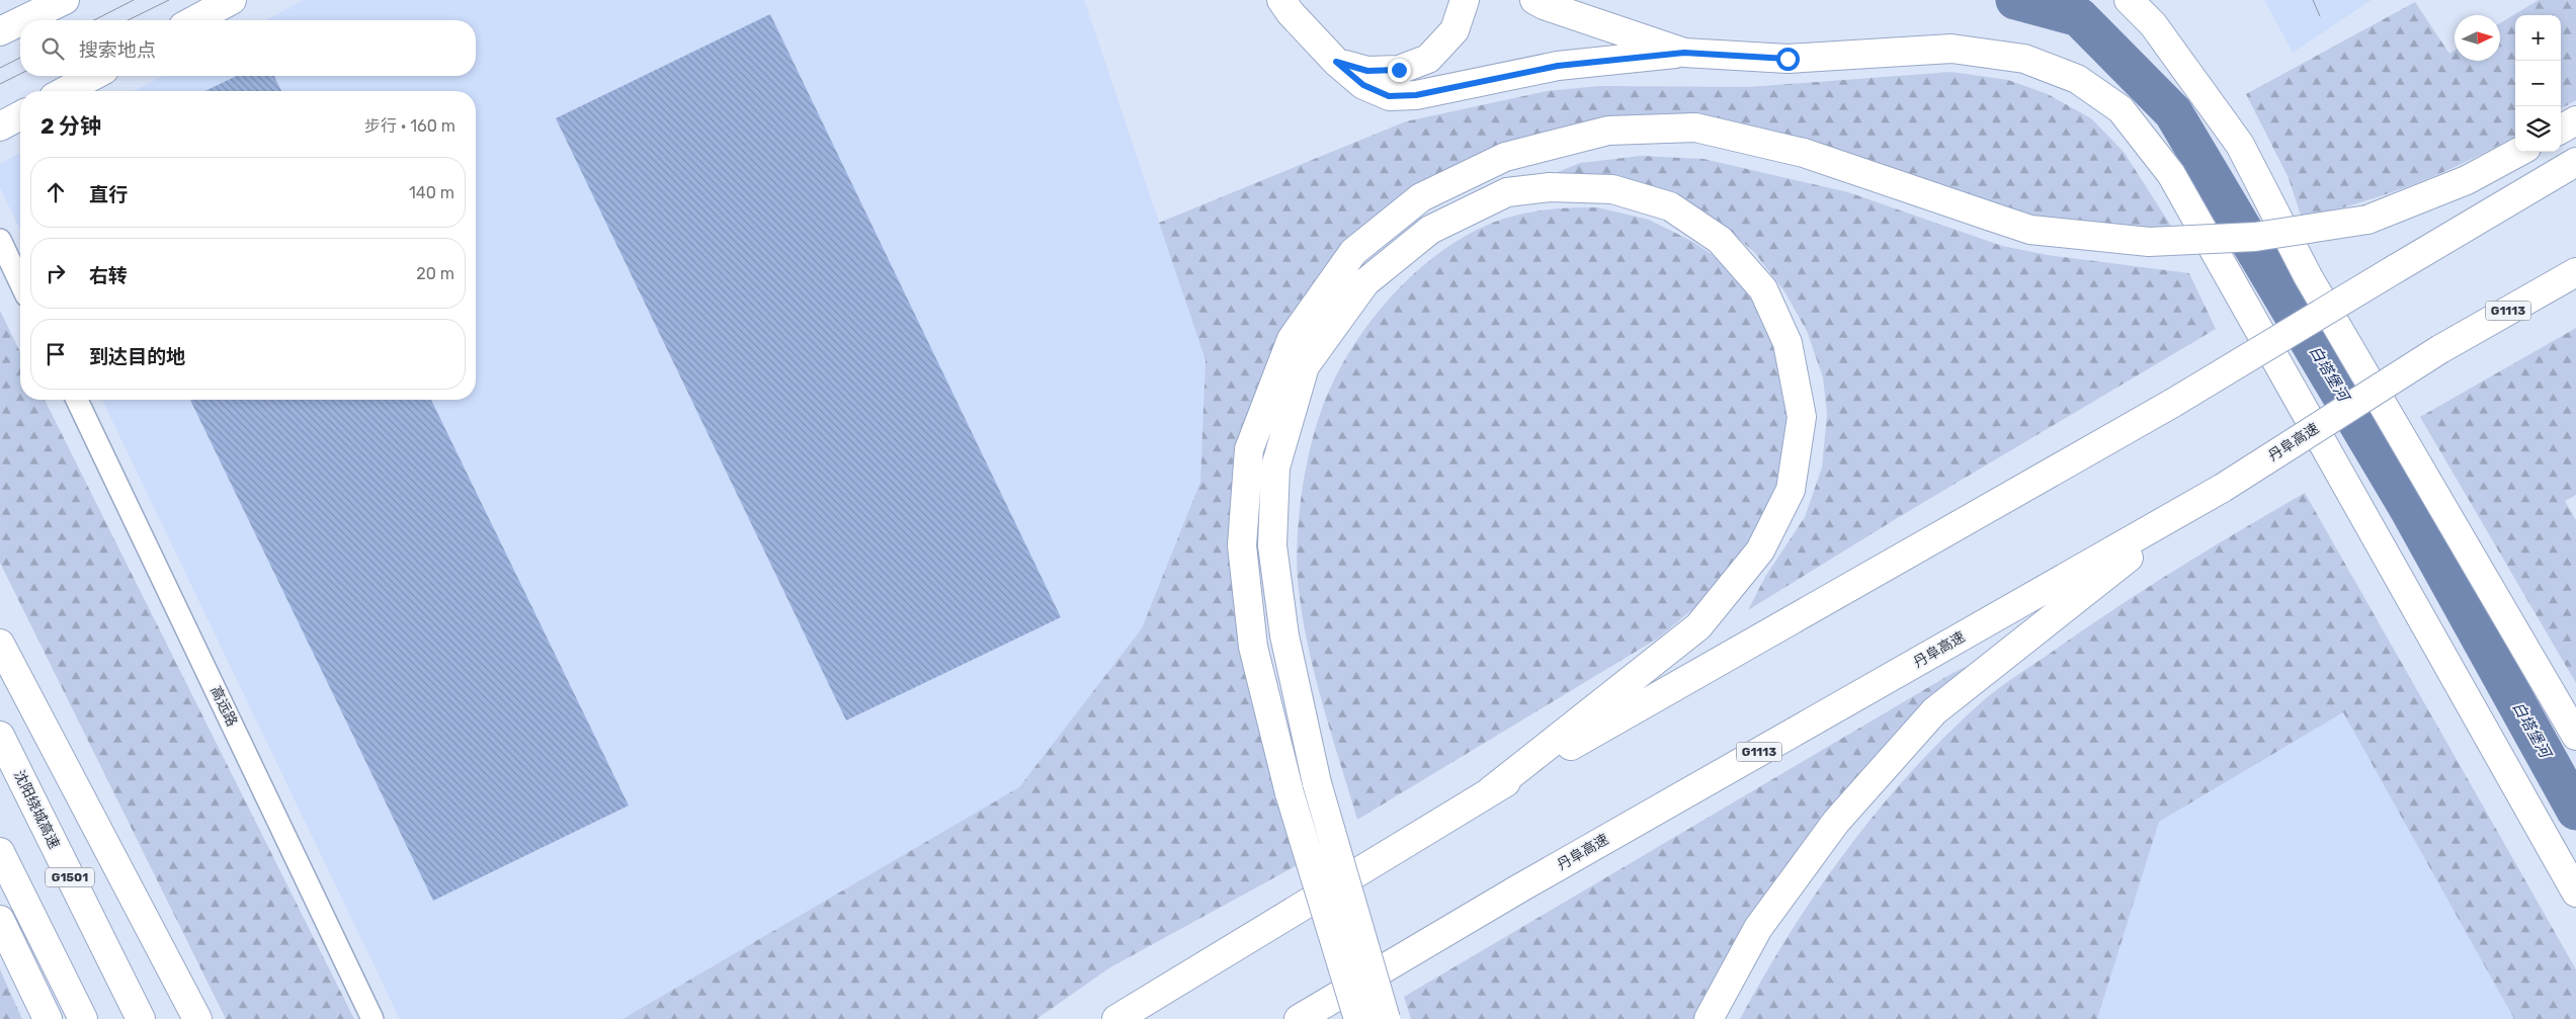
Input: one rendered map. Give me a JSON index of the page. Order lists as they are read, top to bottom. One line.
{"streets":{"main road":["G1113","丹阜高速","沈阳绕城高速","G1501"],"street":["高远路"]},"water":["白塔堡河"],"north":"right","page":{"map_buttons":["+","−"],"search":"搜索地点","heading":["2 分钟","步行 · 160 m"],"list":[["直行","140 m"],["右转","20 m"],"到达目的地"]}}
